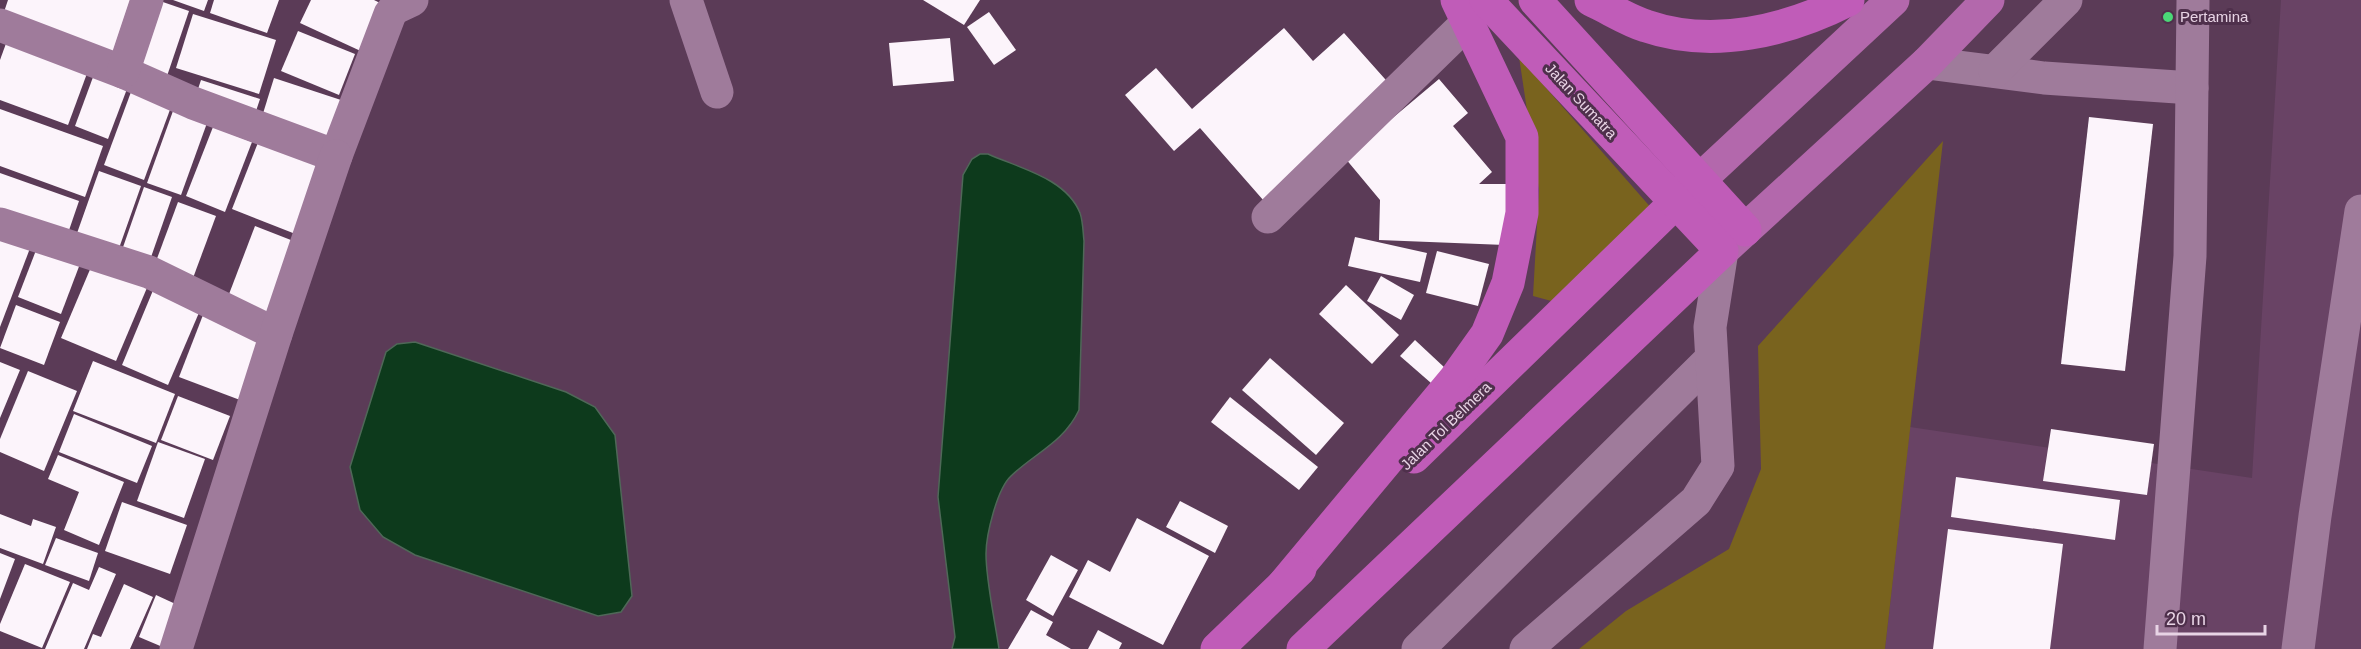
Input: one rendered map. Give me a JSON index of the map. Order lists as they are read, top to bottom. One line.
{"streets":{"highway":["Jalan Sumatra","Jalan Tol Belmera"]},"crossings":[["Jalan Sumatra","Jalan Tol Belmera"]],"places":["Pertamina"],"scale_bar":"20 m"}
